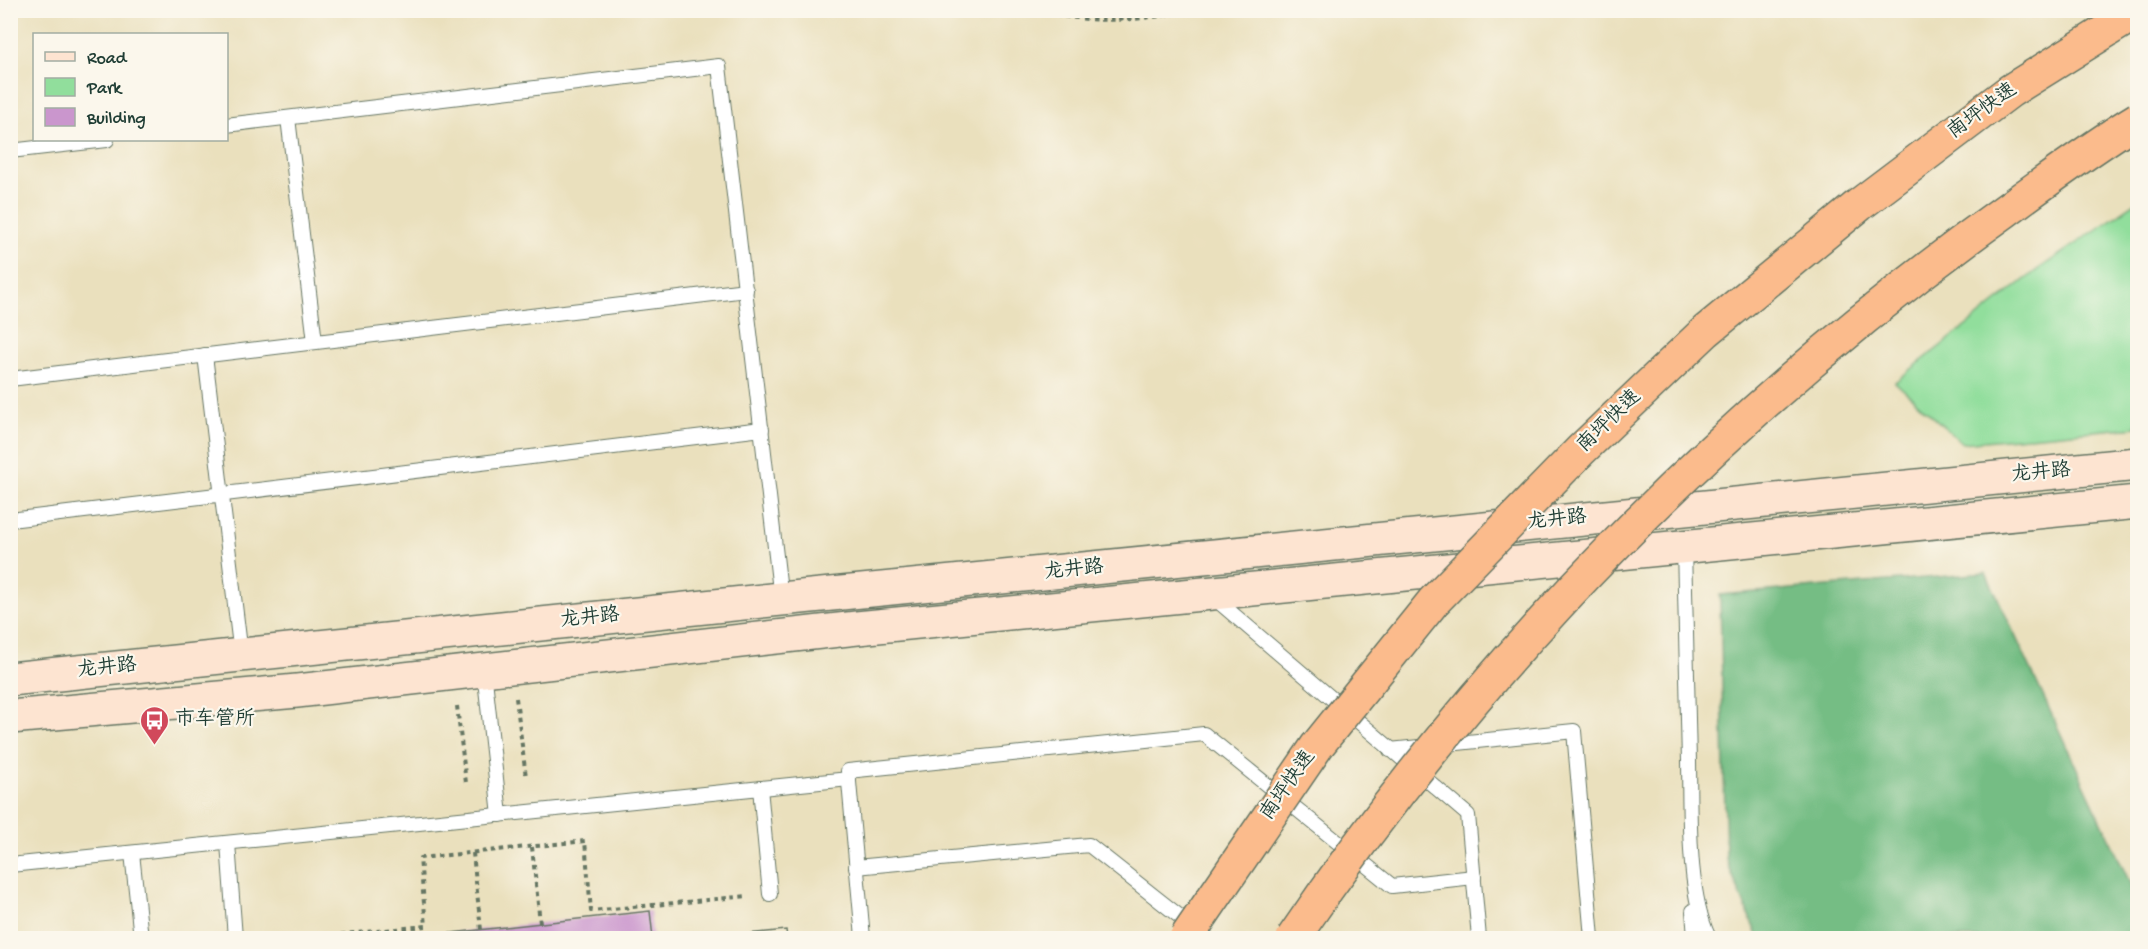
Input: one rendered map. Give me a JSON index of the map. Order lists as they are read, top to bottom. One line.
{"streets":{"highway":["南坪快速"],"street":["龙井路"]},"places":{"bus stop":["市车管所"]},"legend":["Road","Park","Building"]}
